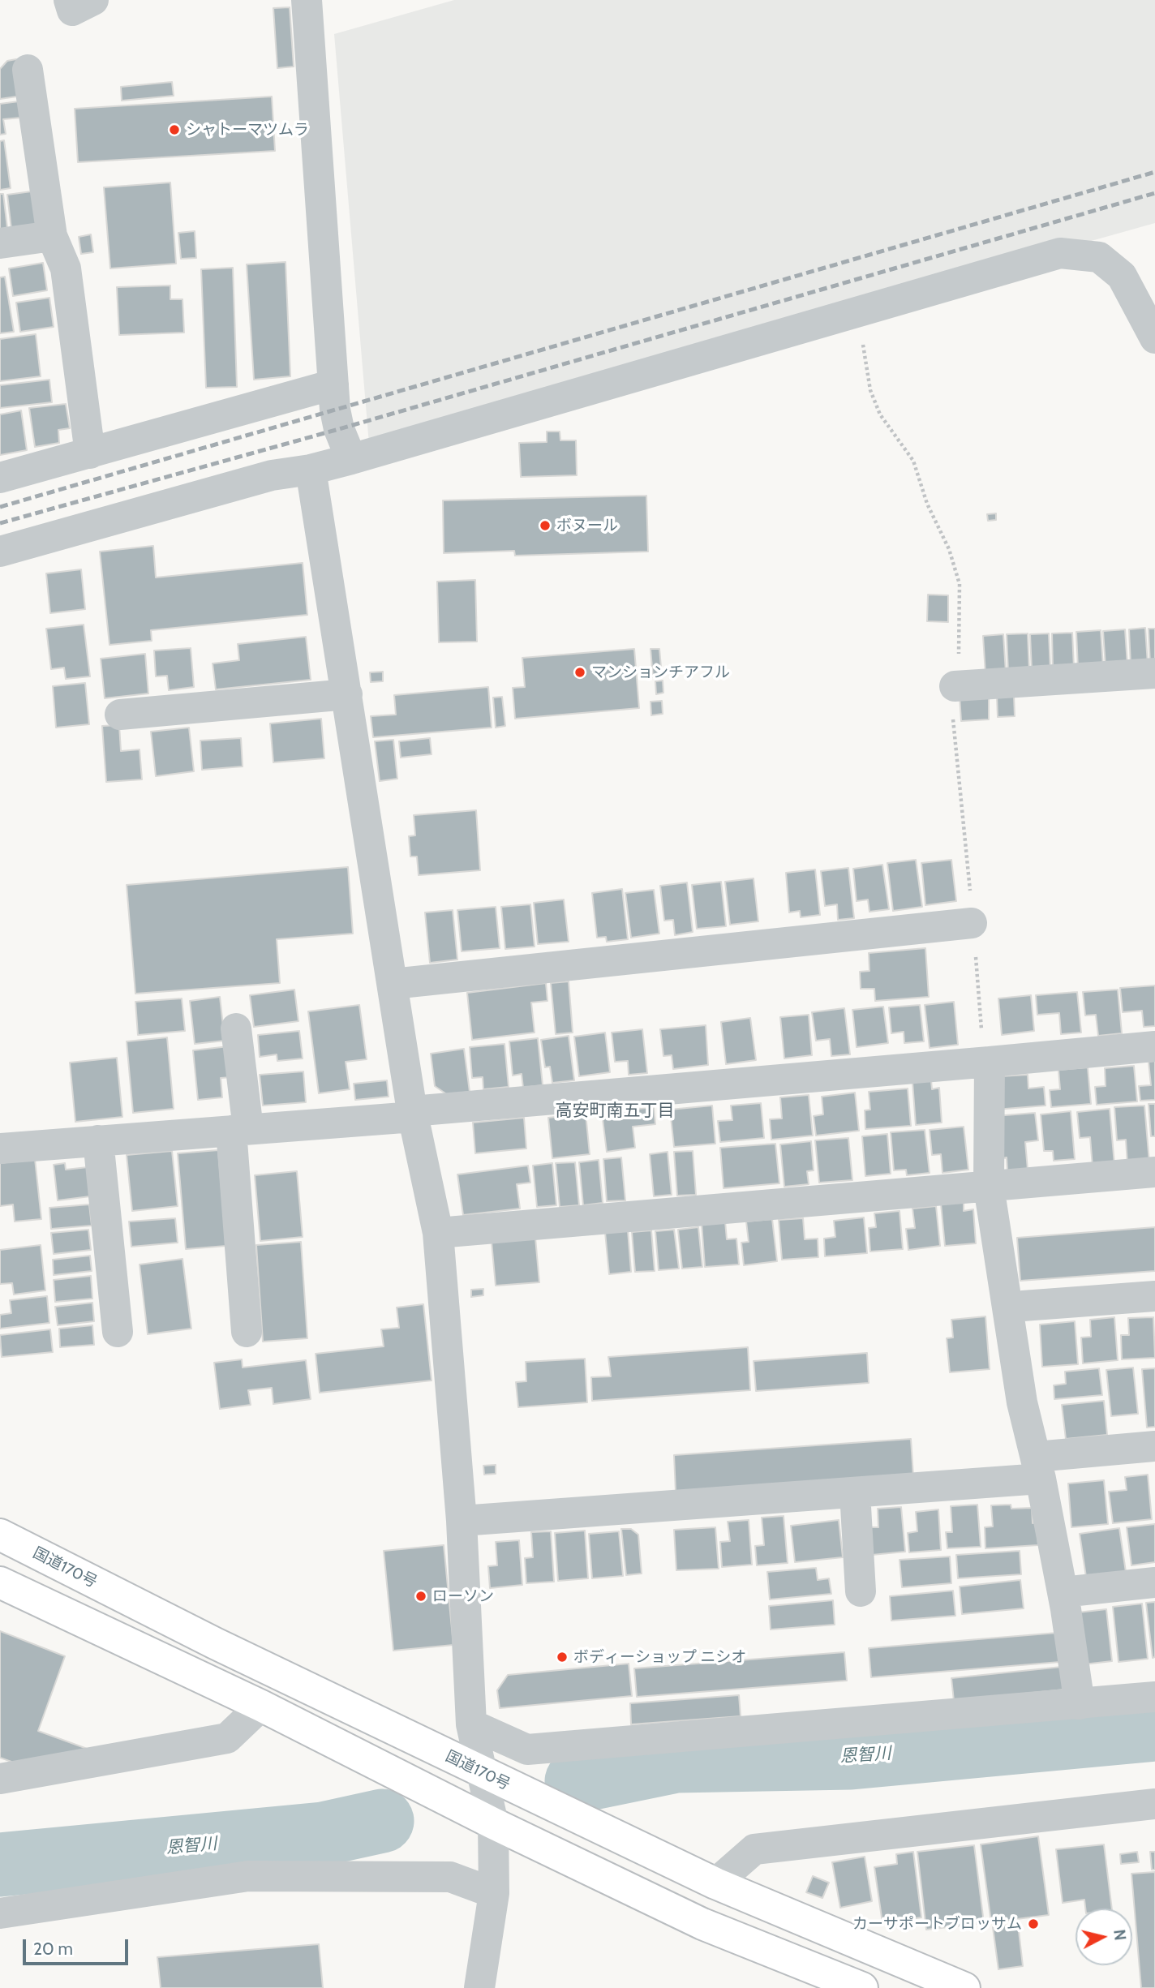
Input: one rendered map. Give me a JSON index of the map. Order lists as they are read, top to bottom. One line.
{"streets":{"highway":["国道170号"]},"districts":["高安町南五丁目"],"water":["恩智川"],"places":["シャトーマツムラ","ボヌール","マンションチアフル","ローソン","ボディーショップ ニシオ","カーサポートブロッサム"],"scale_bar":"20 m","north":"right"}
